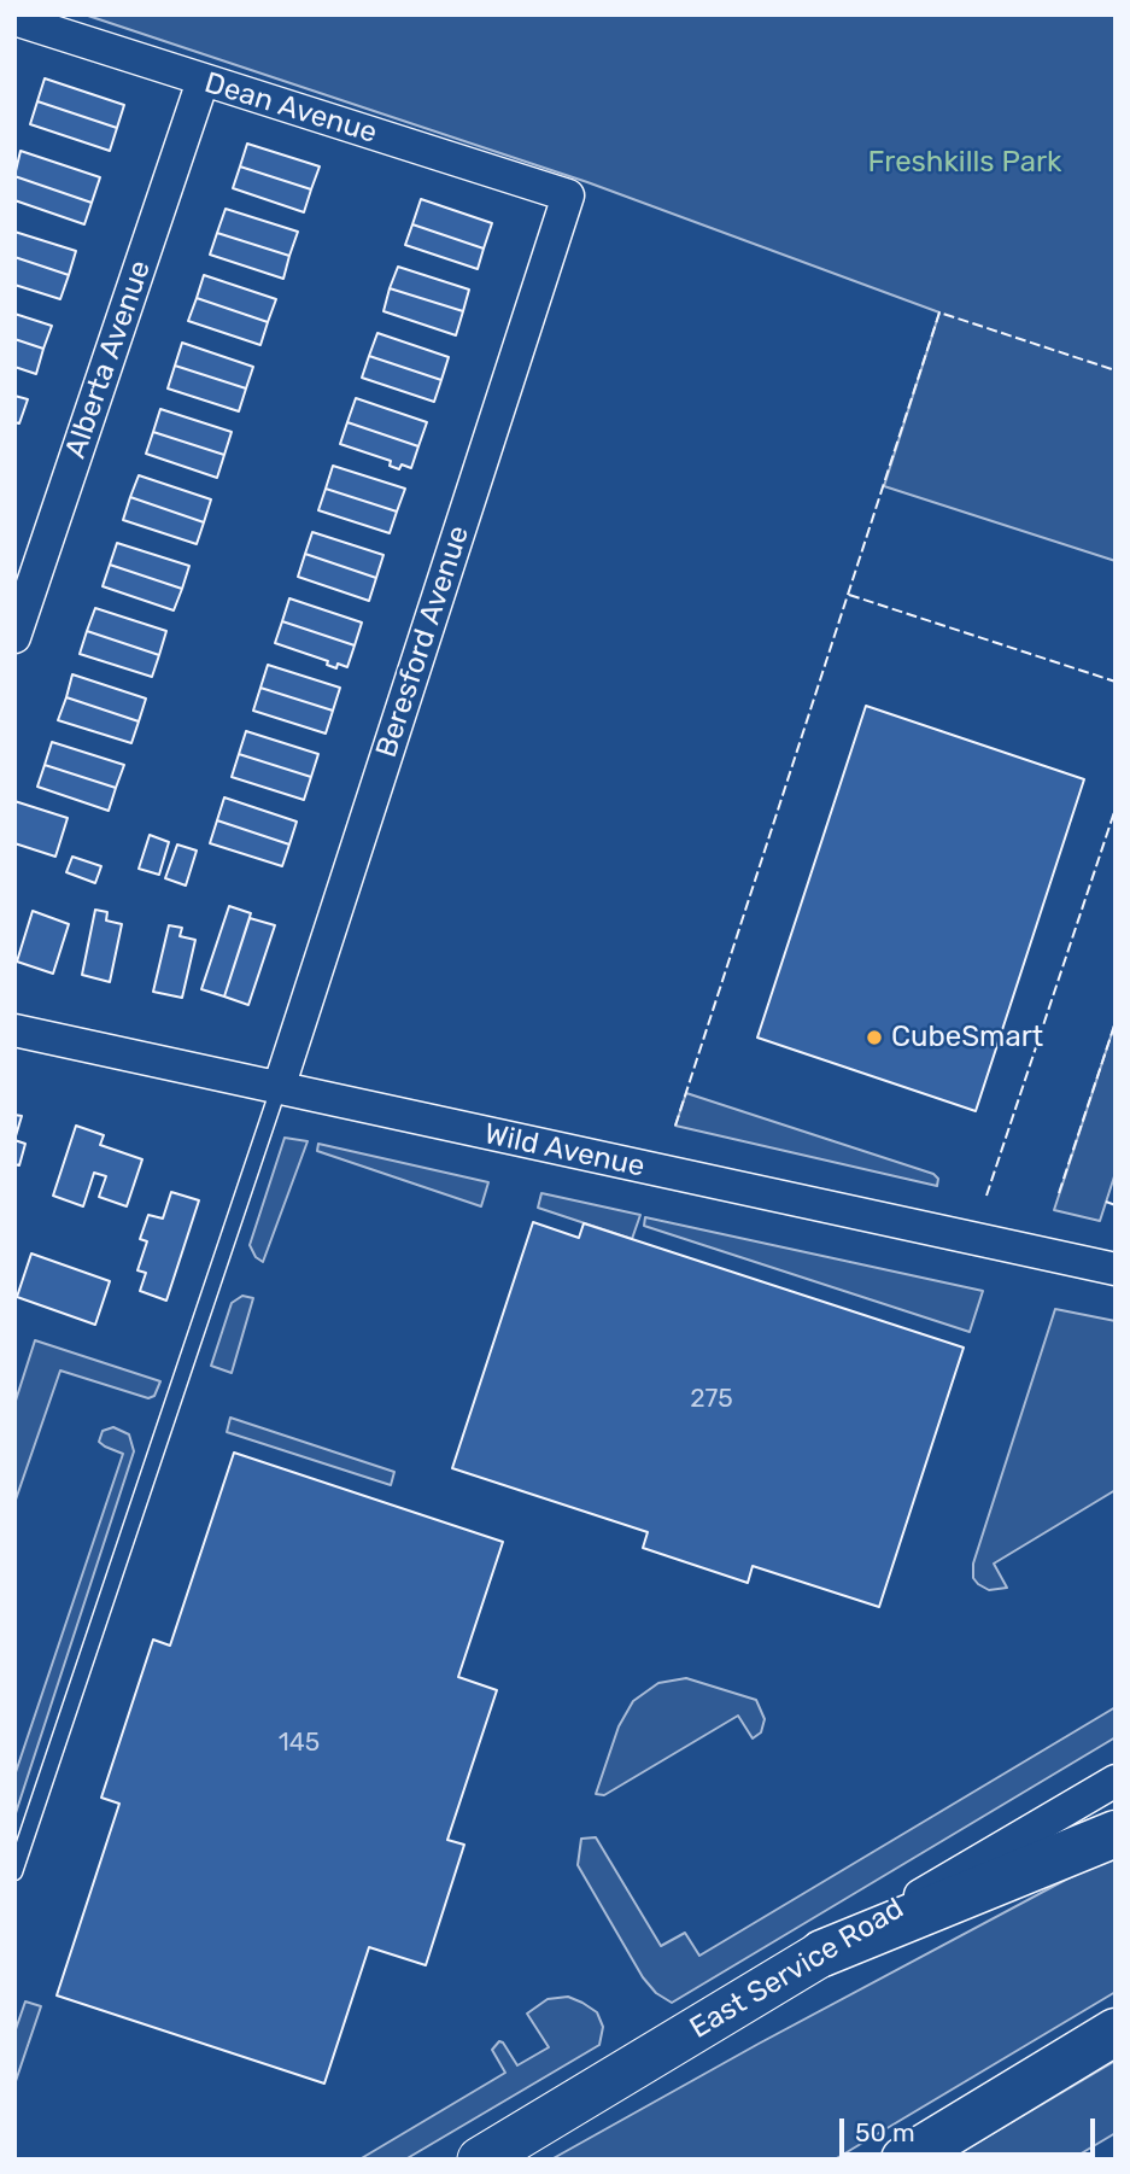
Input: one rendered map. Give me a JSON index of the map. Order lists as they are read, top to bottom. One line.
{"streets":{"main road":["East Service Road"],"street":["Dean Avenue","Alberta Avenue","Beresford Avenue","Wild Avenue"]},"crossings":[["Dean Avenue","Alberta Avenue"],["Dean Avenue","Beresford Avenue"],["Beresford Avenue","Wild Avenue"]],"parks":["Freshkills Park"],"places":["CubeSmart"],"house_numbers":["275","145"],"scale_bar":"50 m"}
